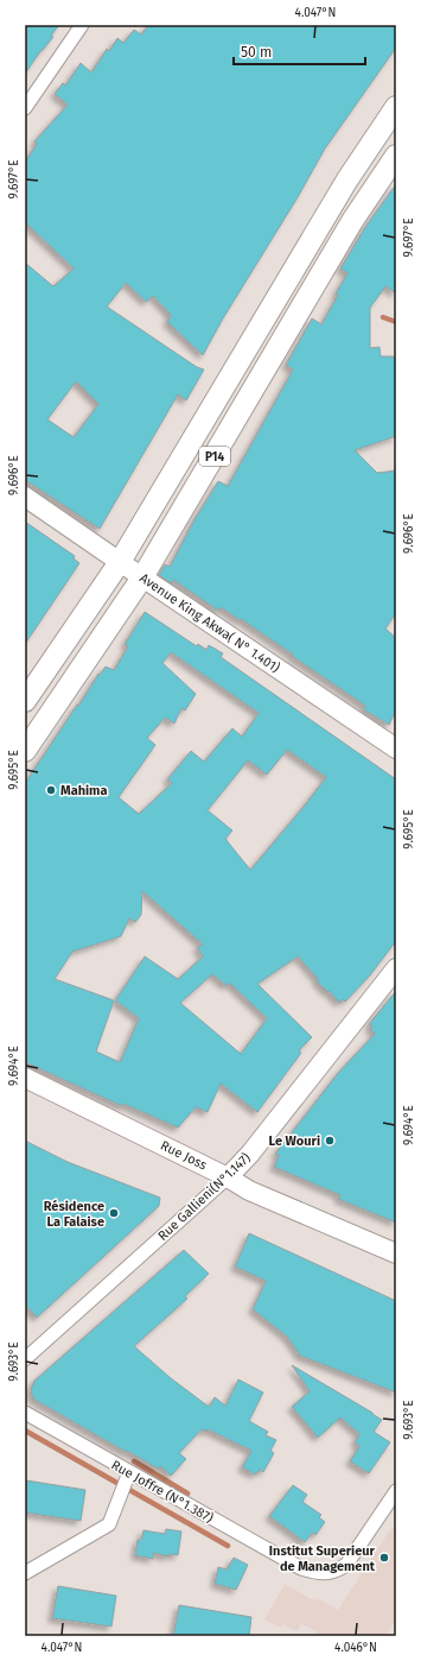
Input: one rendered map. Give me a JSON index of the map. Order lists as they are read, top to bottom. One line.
{"streets":{"main road":["P14","Avenue King Akwa( N° 1.401)","Rue Joss","Rue Gallieni(N°1.147)"],"street":["Rue Joffre (N°1.387)"]},"crossings":[["P14","Avenue King Akwa( N° 1.401)"],["Rue Joss","Rue Gallieni(N°1.147)"]],"places":["Mahima","Le Wouri","Résidence La Falaise","Institut Superieur de Management"],"scale_bar":"50 m","coordinates":["4.047°N","9.697°E","9.696°E","9.695°E","9.694°E","9.693°E","4.046°N"]}
